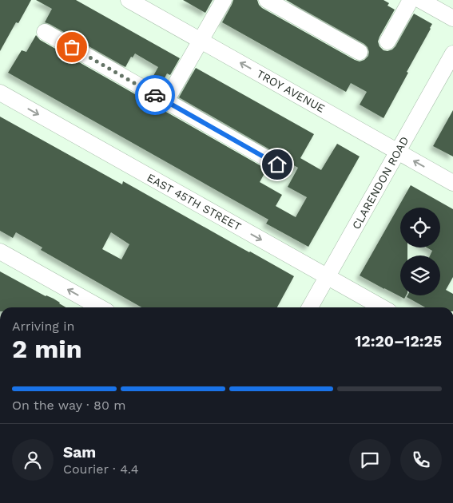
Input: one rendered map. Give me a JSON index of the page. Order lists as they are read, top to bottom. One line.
{"streets":{"street":["TROY AVENUE","CLARENDON ROAD","EAST 45TH STREET"]},"crossings":[["TROY AVENUE","CLARENDON ROAD"],["CLARENDON ROAD","EAST 45TH STREET"]],"page":{"heading":["2 min","Arriving in","12:20–12:25"],"panel":["Sam","Courier · 4.4"],"bar":"On the way · 80 m"}}
